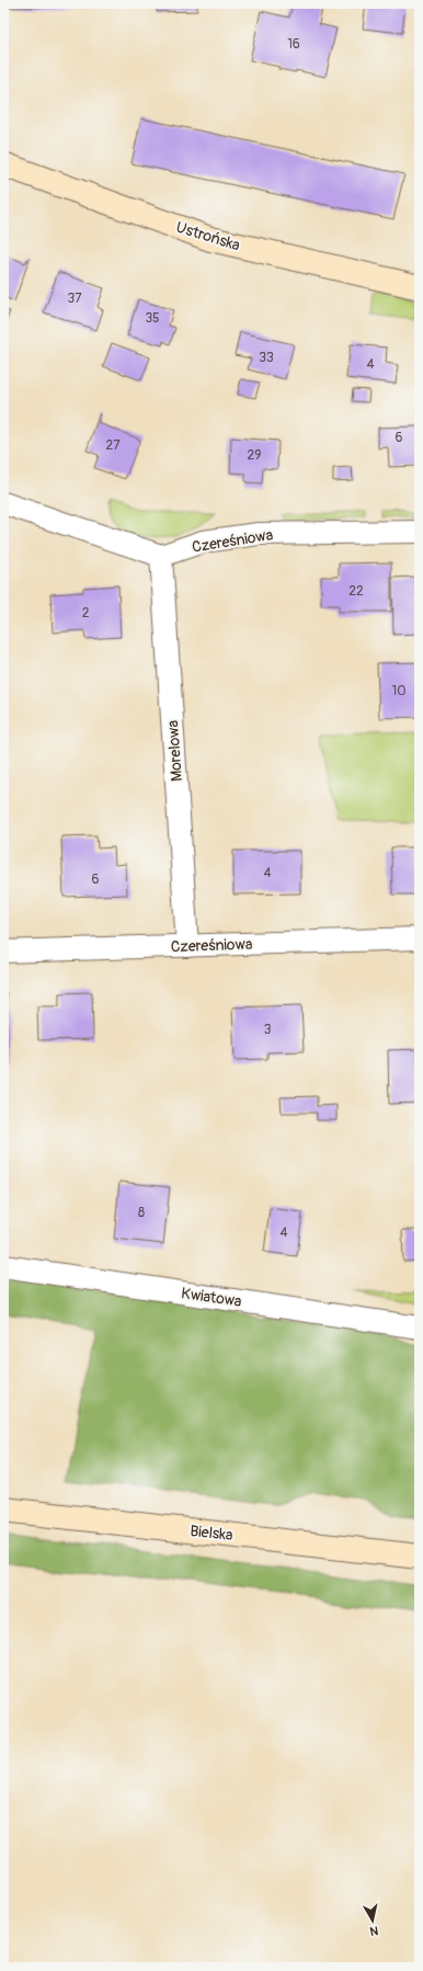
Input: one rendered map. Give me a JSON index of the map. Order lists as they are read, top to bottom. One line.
{"streets":{"street":["Ustrońska","Czereśniowa","Morelowa","Kwiatowa","Bielska"]},"crossings":[["Czereśniowa","Morelowa"]],"house_numbers":["16","37","35","33","4","6","27","29","22","2","10","4","6","3","8","4"],"north":"bottom"}
